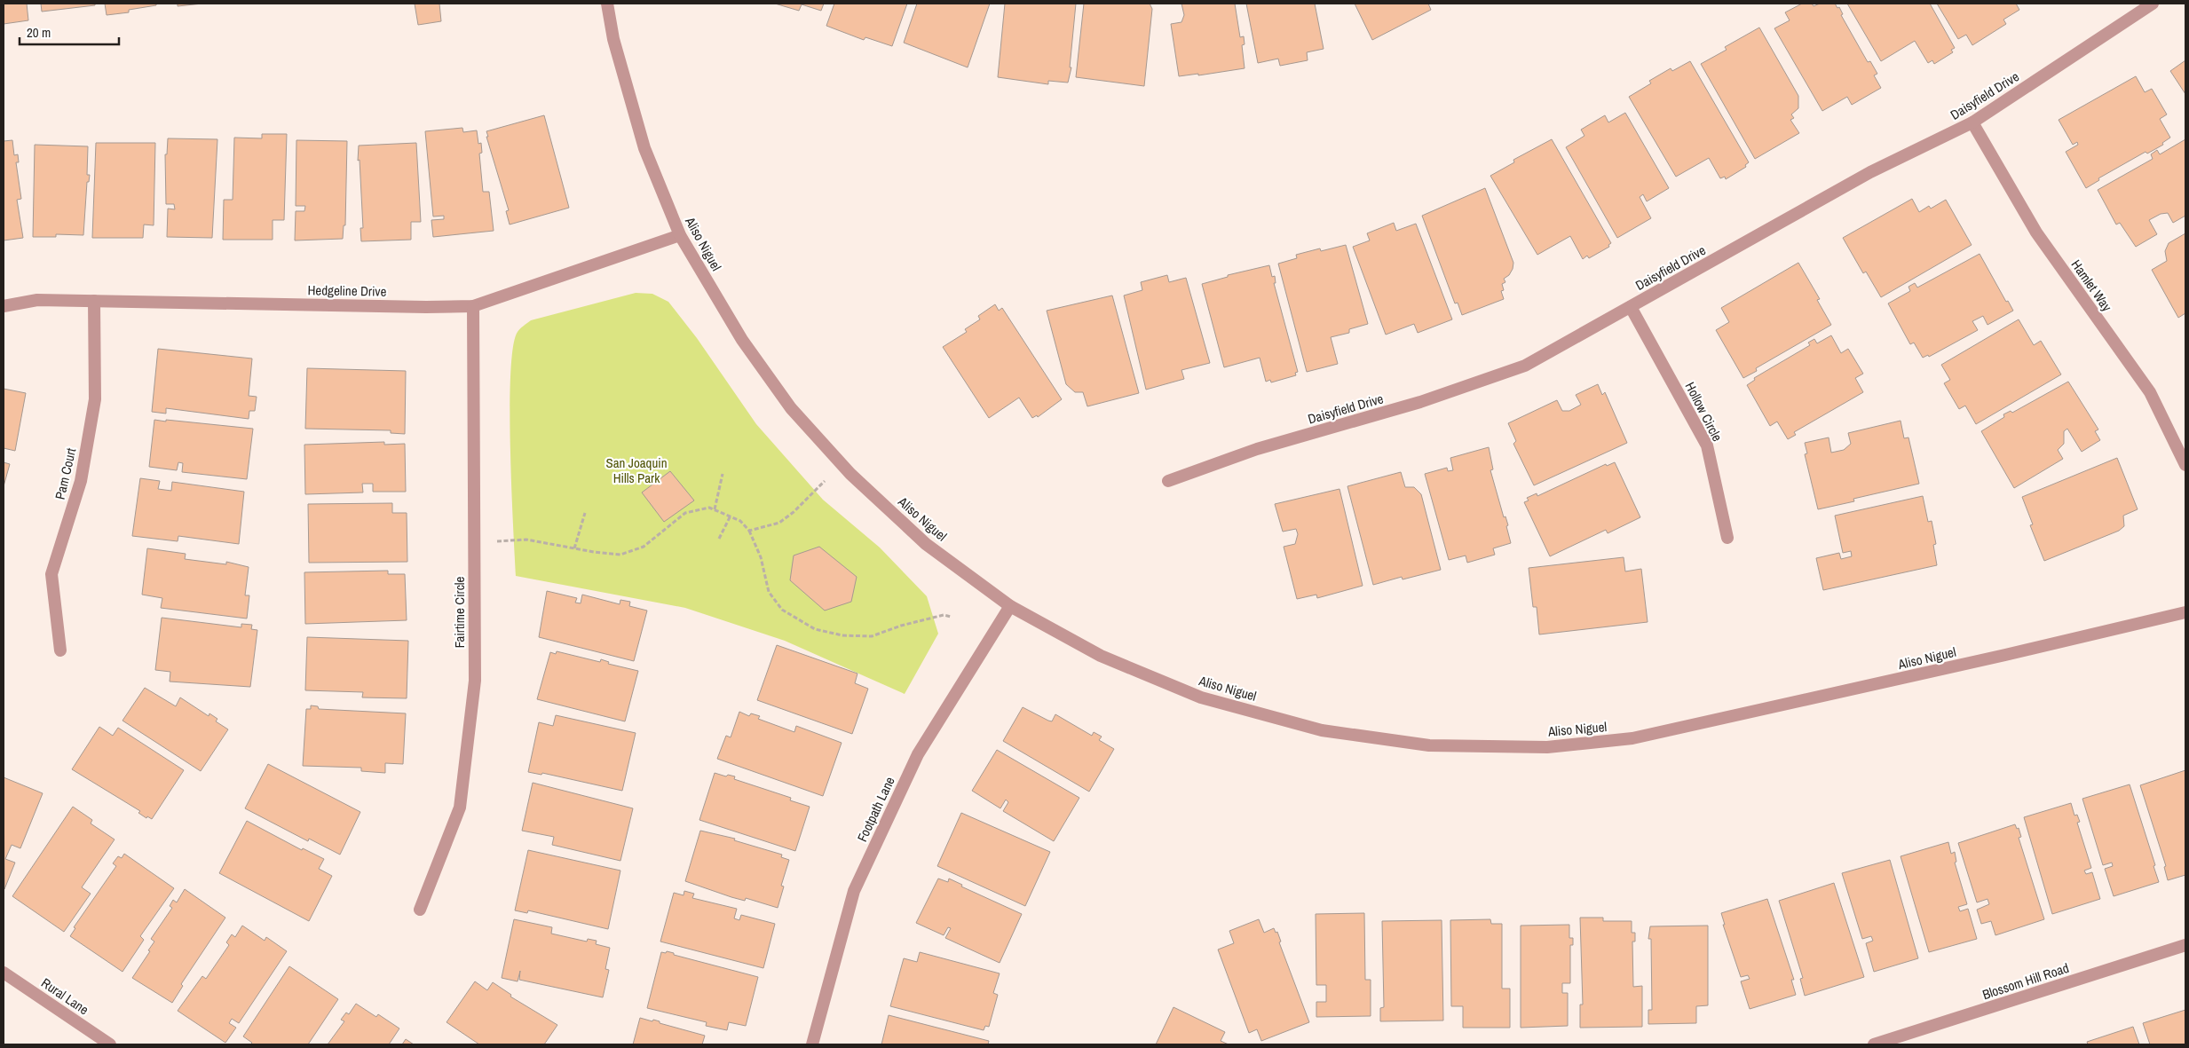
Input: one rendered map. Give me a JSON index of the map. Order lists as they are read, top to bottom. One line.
{"streets":{"street":["Daisyfield Drive","Aliso Niguel","Hamlet Way","Hedgeline Drive","Hollow Circle","Pam Court","Fairtime Circle","Footpath Lane","Blossom Hill Road","Rural Lane"]},"crossings":[["Daisyfield Drive","Hamlet Way"],["Daisyfield Drive","Hollow Circle"],["Aliso Niguel","Hedgeline Drive"],["Aliso Niguel","Footpath Lane"],["Hedgeline Drive","Pam Court"],["Hedgeline Drive","Fairtime Circle"]],"parks":["San Joaquin Hills Park"],"scale_bar":"20 m"}
